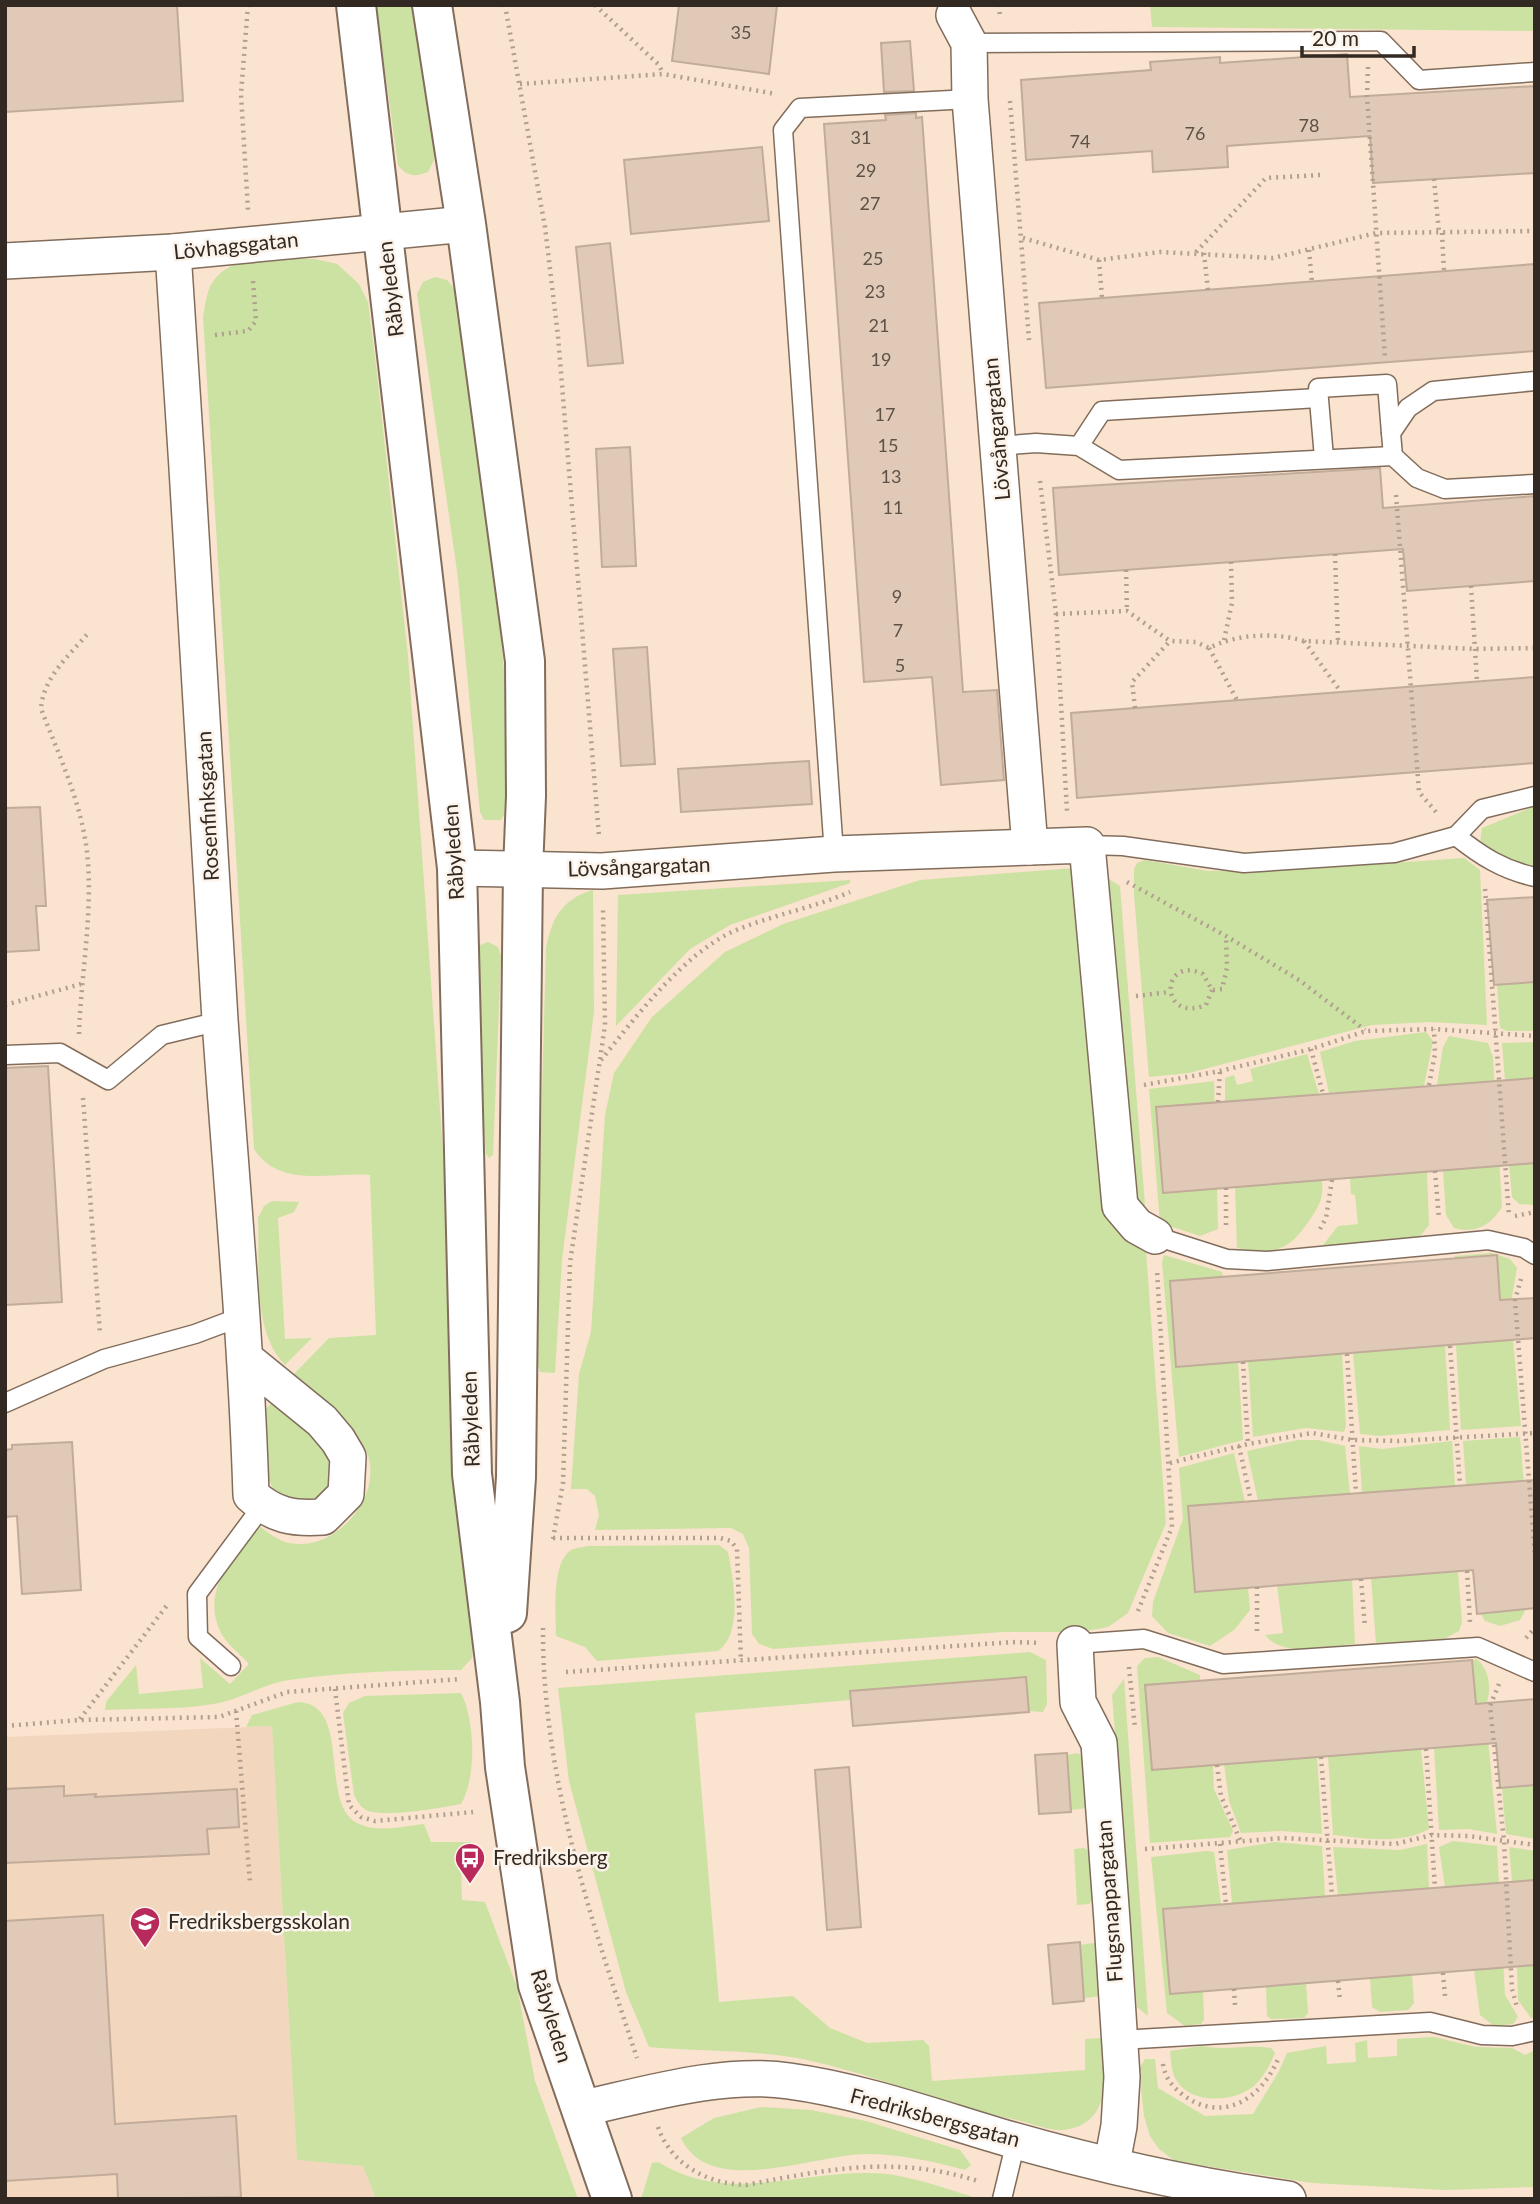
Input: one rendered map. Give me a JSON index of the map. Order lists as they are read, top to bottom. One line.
{"streets":{"main road":["Råbyleden"],"street":["Lövhagsgatan","Lövsångargatan","Rosenfinksgatan","Flugsnappargatan","Fredriksbergsgatan"]},"crossings":[["Lövhagsgatan","Råbyleden"],["Lövhagsgatan","Rosenfinksgatan"],["Råbyleden","Lövsångargatan"],["Råbyleden","Fredriksbergsgatan"],["Flugsnappargatan","Fredriksbergsgatan"]],"places":{"bus stop":["Fredriksberg"],"school or university":["Fredriksbergsskolan"]},"house_numbers":["35","78","76","31","74","29","27","25","23","21","19","17","15","13","11","9","7","5"],"scale_bar":"20 m"}
